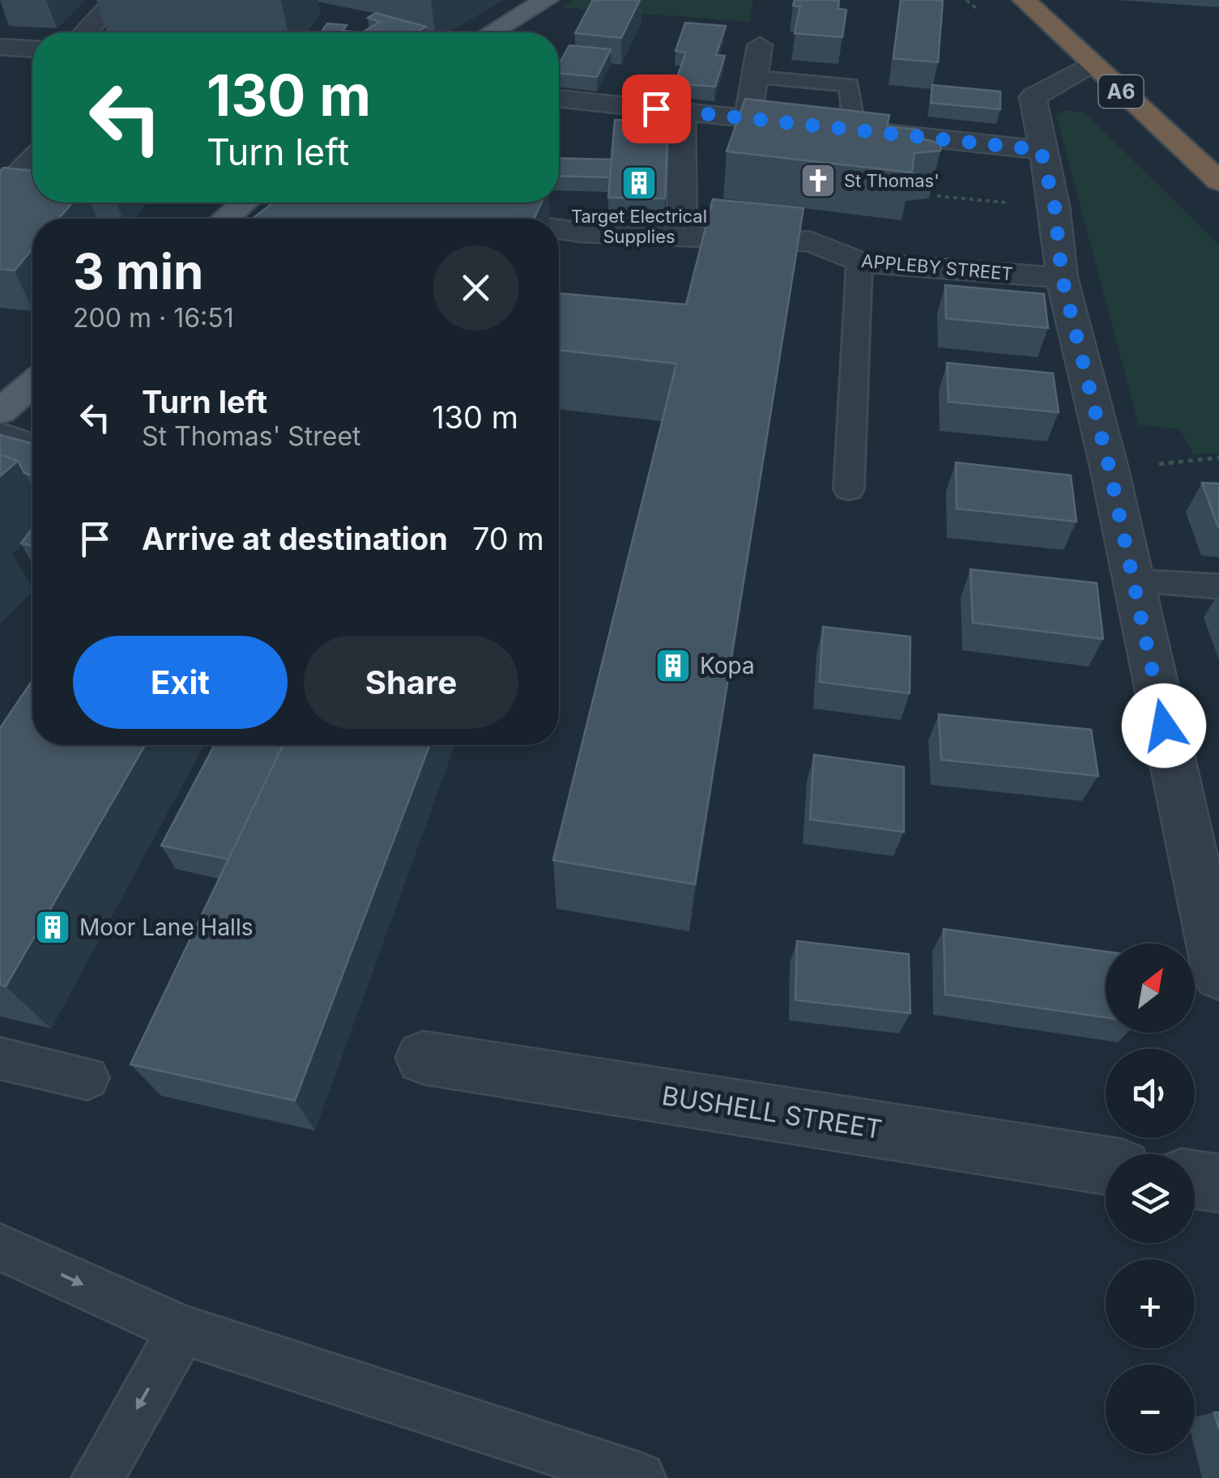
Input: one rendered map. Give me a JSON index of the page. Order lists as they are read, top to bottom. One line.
{"streets":{"highway":["A6"],"street":["APPLEBY STREET","BUSHELL STREET"]},"places":{"church":["St Thomas'"],"building":["Target Electrical Supplies","Kopa","Moor Lane Halls"]},"north":"top right","page":{"turn":["130 m","Turn left"],"heading":["3 min","200 m · 16:51"],"list":[{"name":"Turn left","note":"St Thomas' Street","value":"130 m"},{"name":"Arrive at destination","value":"70 m"}],"buttons":["Exit","Share"],"map_buttons":["+","−"]}}
